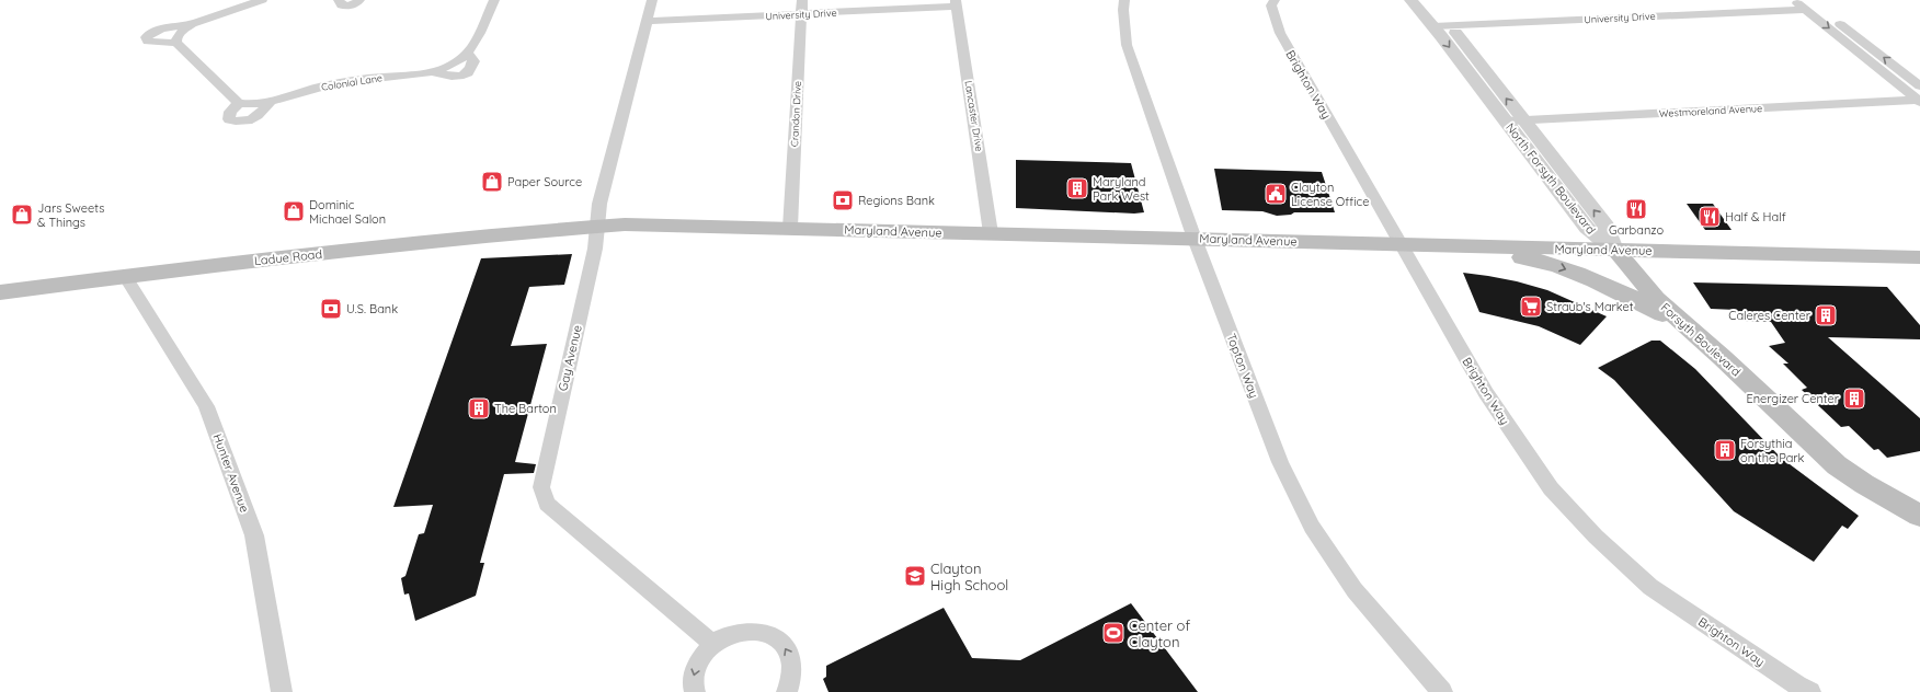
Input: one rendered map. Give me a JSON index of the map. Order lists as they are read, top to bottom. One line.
{"streets":{"main road":["Maryland Avenue","Ladue Road","Forsyth Boulevard"],"street":["University Drive","Colonial Lane","Brighton Way","Westmoreland Avenue","Crandon Drive","Lancaster Drive","North Forsyth Boulevard","Gay Avenue","Topton Way","Hunter Avenue"]},"crossings":[["University Drive","Crandon Drive"],["University Drive","Lancaster Drive"],["University Drive","North Forsyth Boulevard"],["University Drive","Gay Avenue"],["Brighton Way","Maryland Avenue"],["Westmoreland Avenue","North Forsyth Boulevard"],["Crandon Drive","Maryland Avenue"],["Lancaster Drive","Maryland Avenue"],["North Forsyth Boulevard","Maryland Avenue"],["North Forsyth Boulevard","Forsyth Boulevard"],["Maryland Avenue","Ladue Road"],["Maryland Avenue","Forsyth Boulevard"],["Maryland Avenue","Gay Avenue"],["Maryland Avenue","Topton Way"],["Ladue Road","Hunter Avenue"]],"places":{"shop":["Paper Source","Dominic Michael Salon","Jars Sweets & Things"],"building":["Maryland Park West","Caleres Center","Energizer Center","The Barton","Forsythia on the Park"],"public building":["Clayton License Office"],"bank":["Regions Bank","U.S. Bank"],"restaurant":["Garbanzo","Half & Half"],"supermarket":["Straub's Market"],"school or university":["Clayton High School"],"sports":["Center of Clayton"]}}
